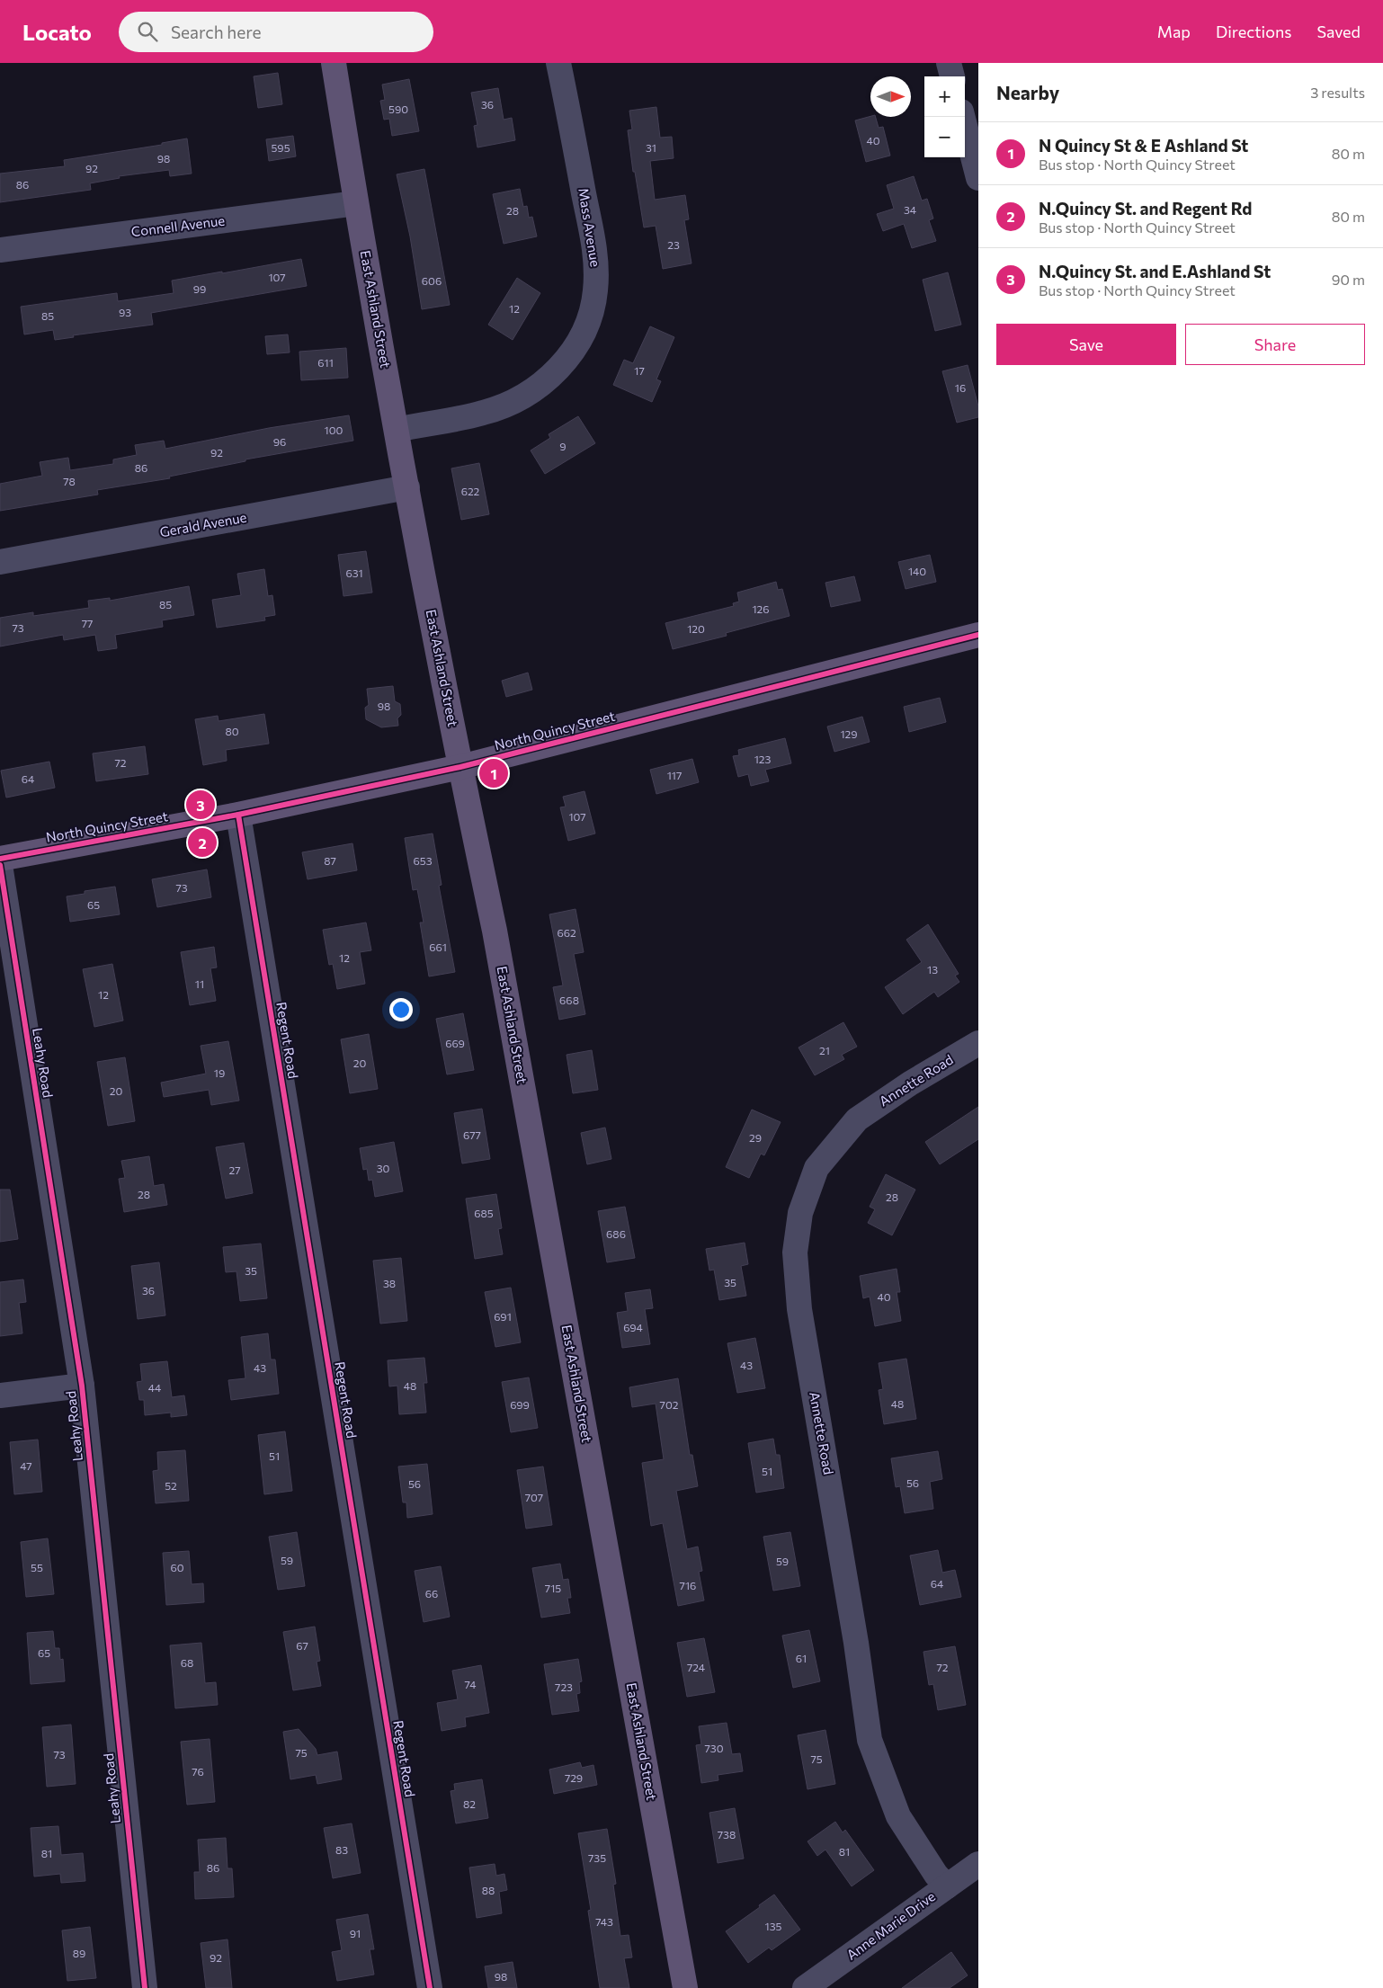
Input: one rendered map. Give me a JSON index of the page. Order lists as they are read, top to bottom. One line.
{"streets":{"main road":["East Ashland Street","North Quincy Street"],"street":["Connell Avenue","Mass Avenue","Gerald Avenue","Regent Road","Leahy Road","Annette Road","Anne Marie Drive"]},"crossings":[["Connell Avenue","East Ashland Street"],["Mass Avenue","East Ashland Street"],["East Ashland Street","Gerald Avenue"],["East Ashland Street","North Quincy Street"],["North Quincy Street","Regent Road"],["Annette Road","Anne Marie Drive"]],"house_numbers":["36","590","40","595","31","98","92","86","34","28","23","107","606","99","12","93","85","611","17","16","100","96","9","92","86","78","622","140","631","85","126","77","73","120","98","80","129","123","72","117","64","107","87","653","73","65","662","661","12","13","11","12","668","669","21","20","19","20","677","29","30","27","28","28","685","686","35","35","38","36","40","691","694","43","43","48","44","48","699","702","51","47","51","56","56","52","707","59","59","55","60","64","716","715","66","67","65","61","68","724","72","74","723","730","75","73","75","76","729","82","738","83","81","81","735","86","88","743","135","91","89","92","98"],"north":"right","page":{"header":"Locato","search":"Search here","nav":["Map","Directions","Saved"],"heading":["Nearby","3 results"],"map_buttons":["+","−"],"list":[{"mark":"1","name":"N Quincy St & E Ashland St","note":"Bus stop · North Quincy Street","value":"80 m"},{"mark":"2","name":"N.Quincy St. and Regent Rd","note":"Bus stop · North Quincy Street","value":"80 m"},{"mark":"3","name":"N.Quincy St. and E.Ashland St","note":"Bus stop · North Quincy Street","value":"90 m"}],"buttons":["Save","Share"],"pins":["1","3","2"]}}
